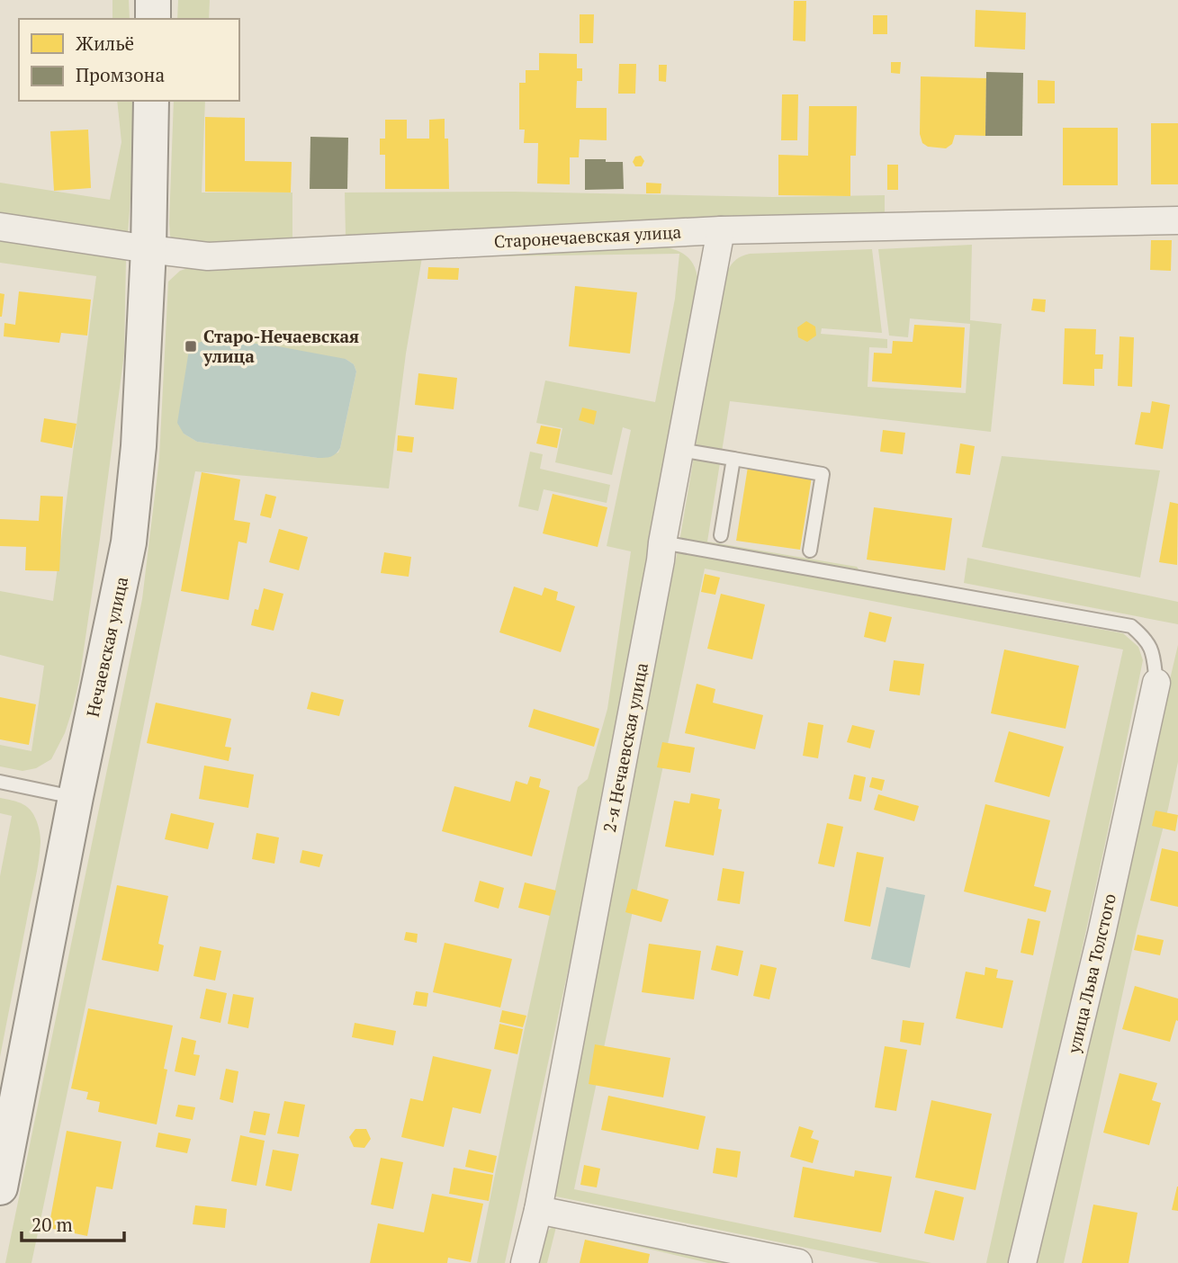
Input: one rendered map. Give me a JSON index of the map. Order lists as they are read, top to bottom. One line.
{"streets":{"street":["Старонечаевская улица","Нечаевская улица","2-я Нечаевская улица","улица Льва Толстого"]},"crossings":[["Старонечаевская улица","Нечаевская улица"],["Старонечаевская улица","2-я Нечаевская улица"]],"places":{"transit":["Старо-Нечаевская улица"]},"legend":["Жильё","Промзона"],"scale_bar":"20 m"}
